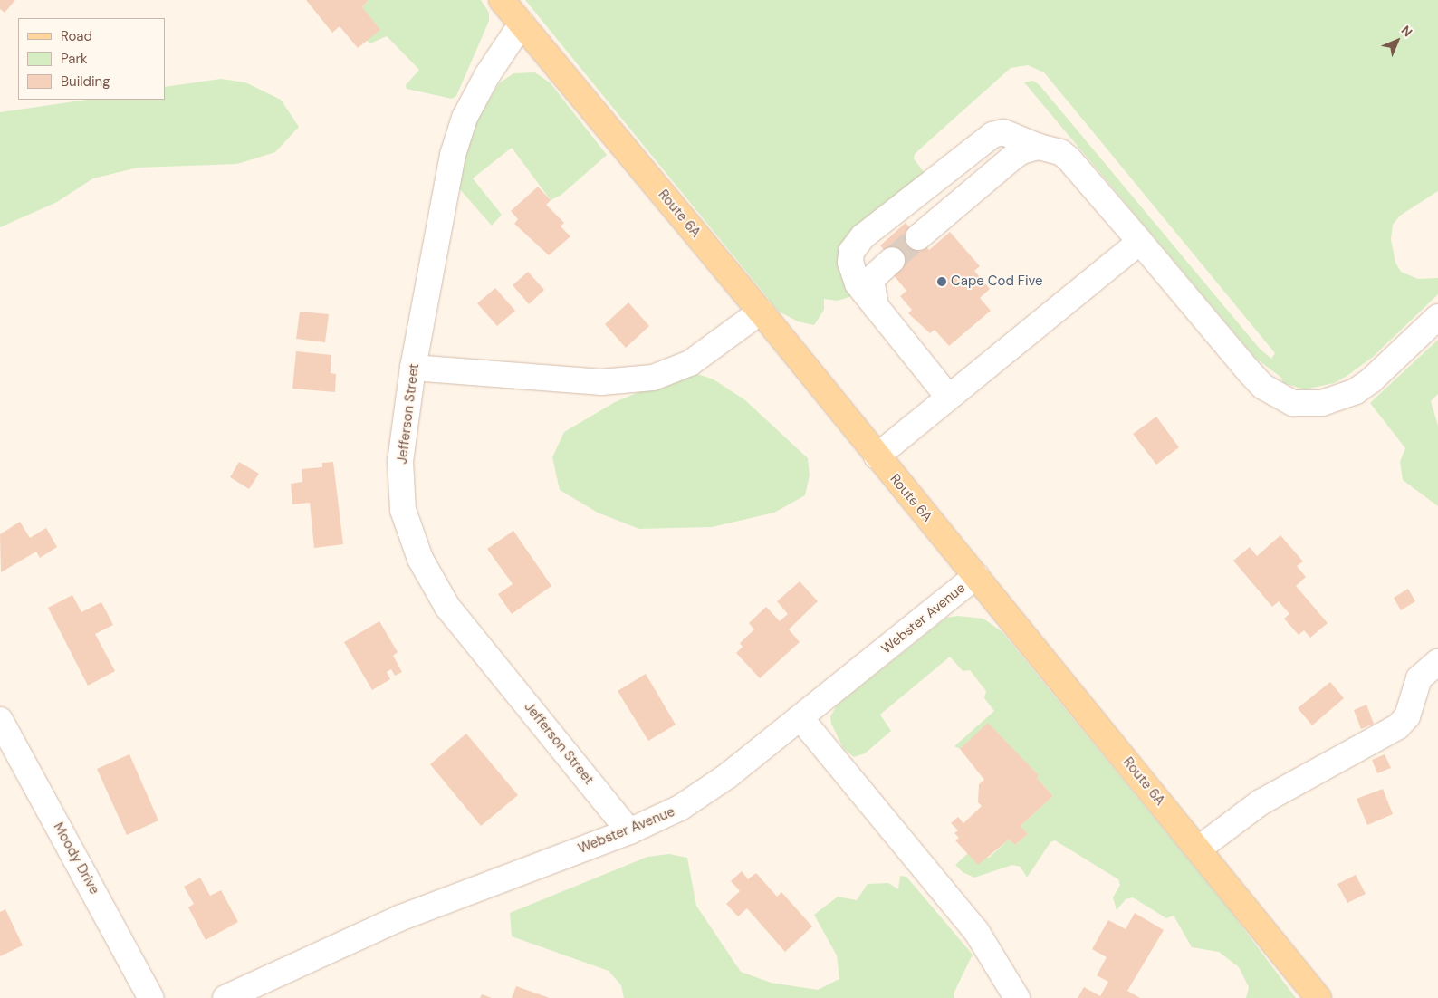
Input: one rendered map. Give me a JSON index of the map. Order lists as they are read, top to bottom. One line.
{"streets":{"main road":["Route 6A"],"street":["Jefferson Street","Webster Avenue","Moody Drive"]},"crossings":[["Route 6A","Jefferson Street"],["Route 6A","Webster Avenue"],["Jefferson Street","Webster Avenue"]],"places":["Cape Cod Five"],"legend":["Road","Park","Building"],"north":"top right"}
